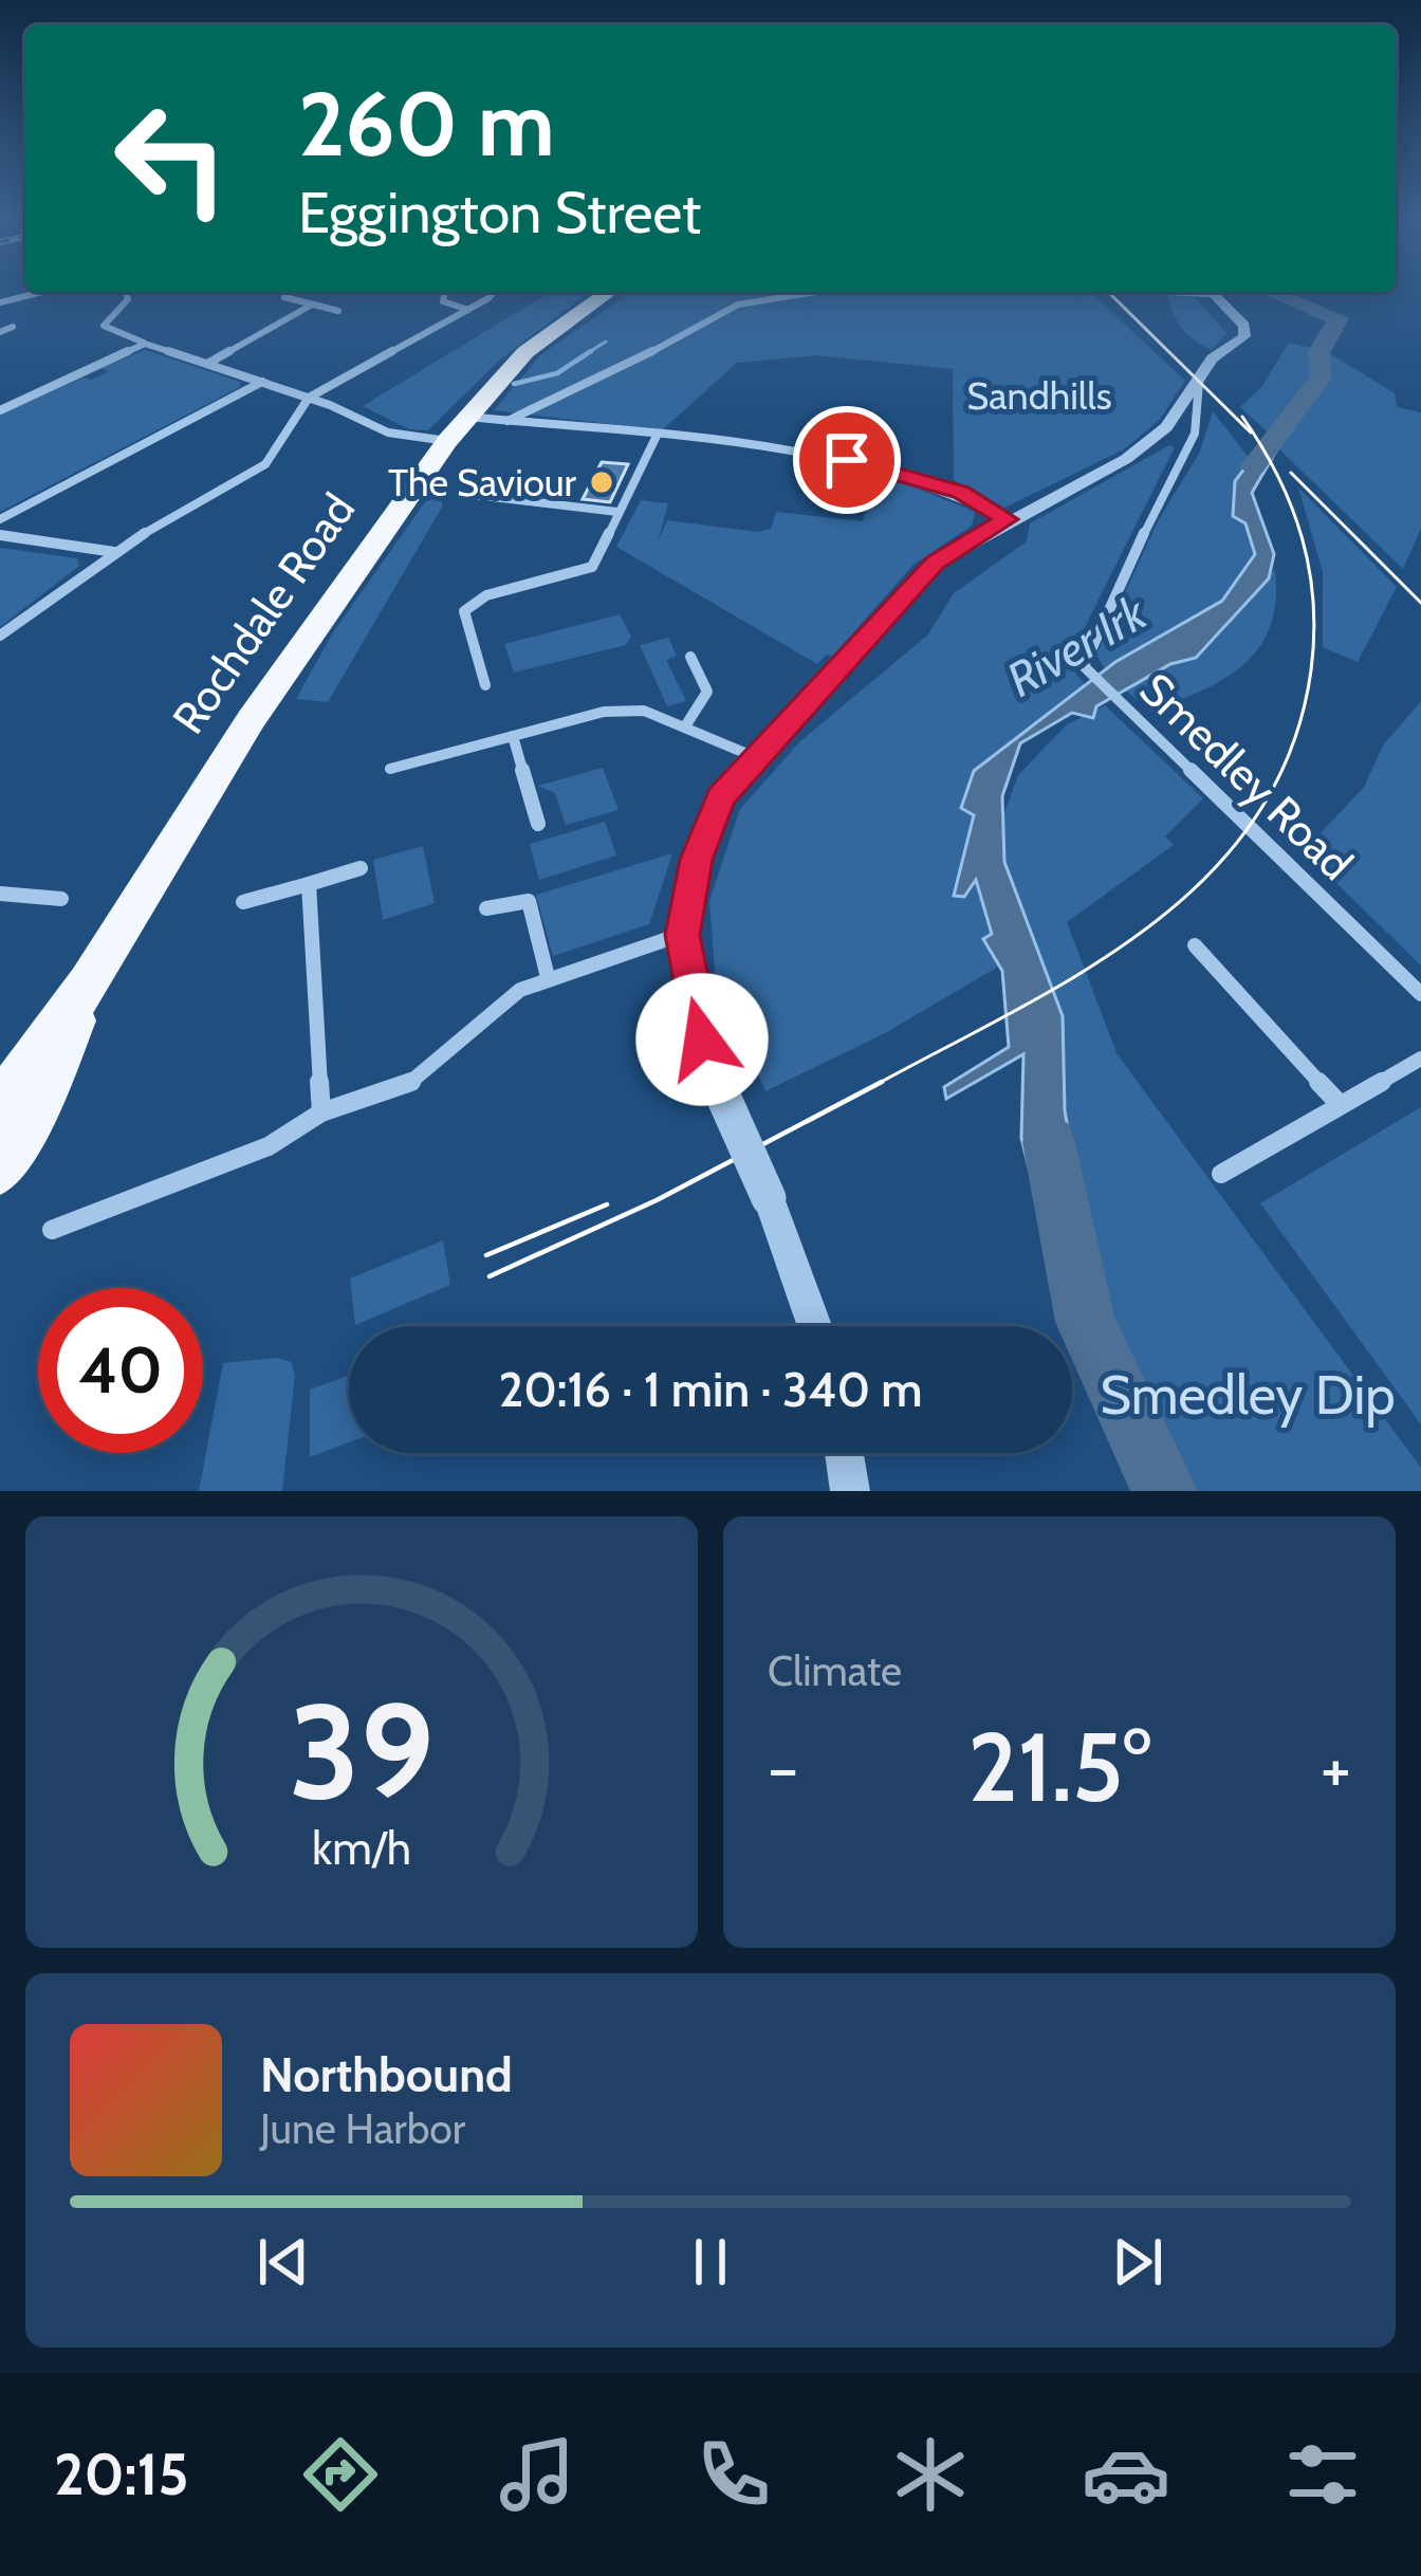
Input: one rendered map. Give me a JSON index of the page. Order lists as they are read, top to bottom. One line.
{"streets":{"highway":["Rochdale Road"],"street":["Smedley Road"]},"water":["River Irk"],"parks":["Sandhills","Smedley Dip"],"places":["The Saviour"],"page":{"turn":["260 m","Eggington Street"],"limit":"40","trip":"20:16 · 1 min · 340 m","tile":"Climate","heat":["−","21.5°","+"],"song":["Northbound","June Harbor"],"tabs":"20:15","gauge":["39","km/h"]}}
